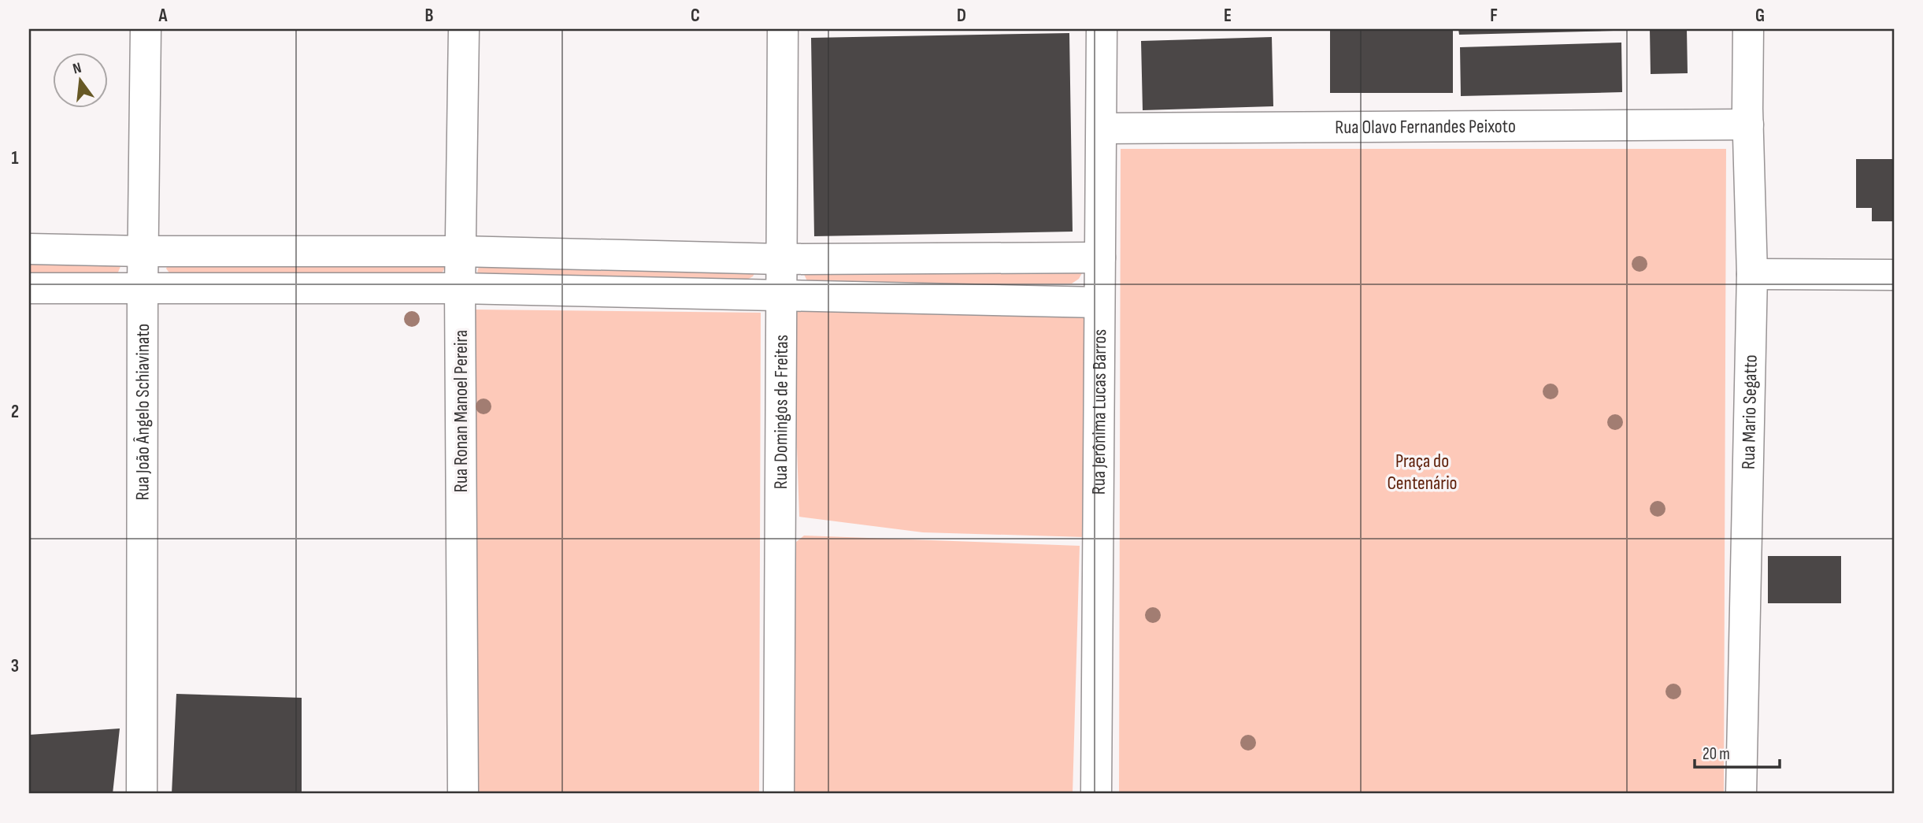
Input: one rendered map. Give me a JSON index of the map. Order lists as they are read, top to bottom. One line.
{"streets":{"street":["Rua Olavo Fernandes Peixoto","Rua João Ângelo Schiavinato","Rua Ronan Manoel Pereira","Rua Domingos de Freitas","Rua Jerônima Lucas Barros","Rua Mario Segatto"]},"crossings":[["Rua Olavo Fernandes Peixoto","Rua Jerônima Lucas Barros"],["Rua Olavo Fernandes Peixoto","Rua Mario Segatto"]],"parks":["Praça do Centenário"],"scale_bar":"20 m","north":"top","grid":{"columns":["A","B","C","D","E","F","G"],"rows":["1","2","3"]}}
